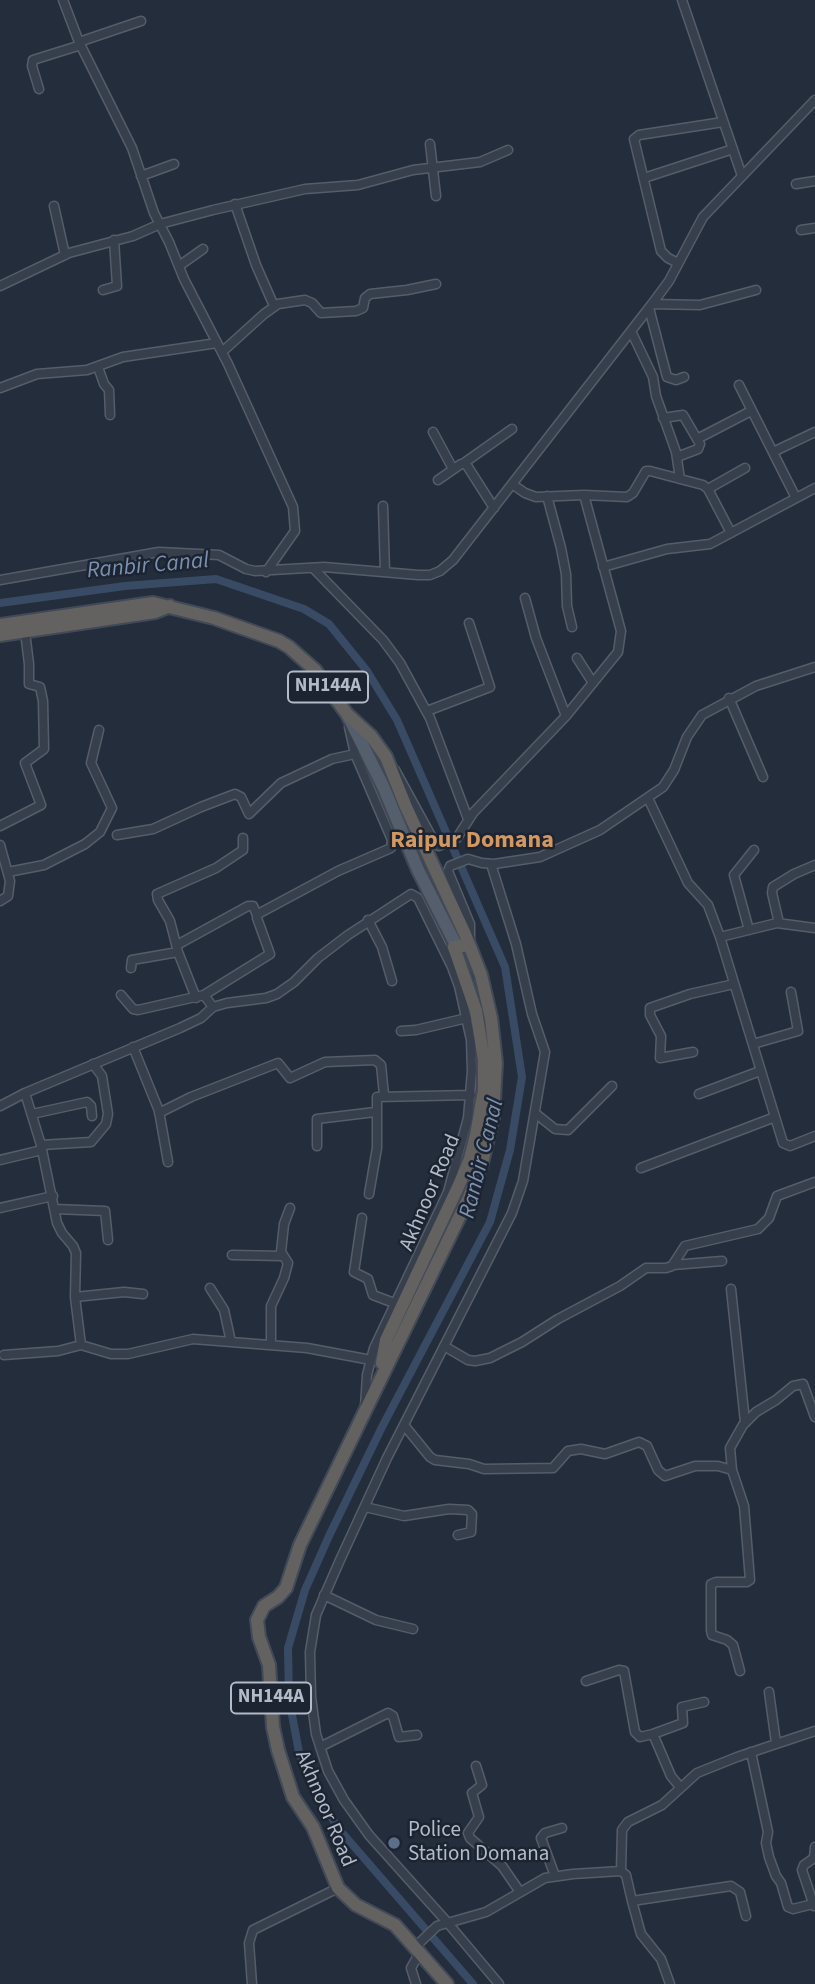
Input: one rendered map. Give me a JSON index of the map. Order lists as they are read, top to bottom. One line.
{"streets":{"highway":["NH144A","Akhnoor Road"]},"districts":["Raipur Domana"],"water":["Ranbir Canal"],"places":["Police Station Domana"]}
